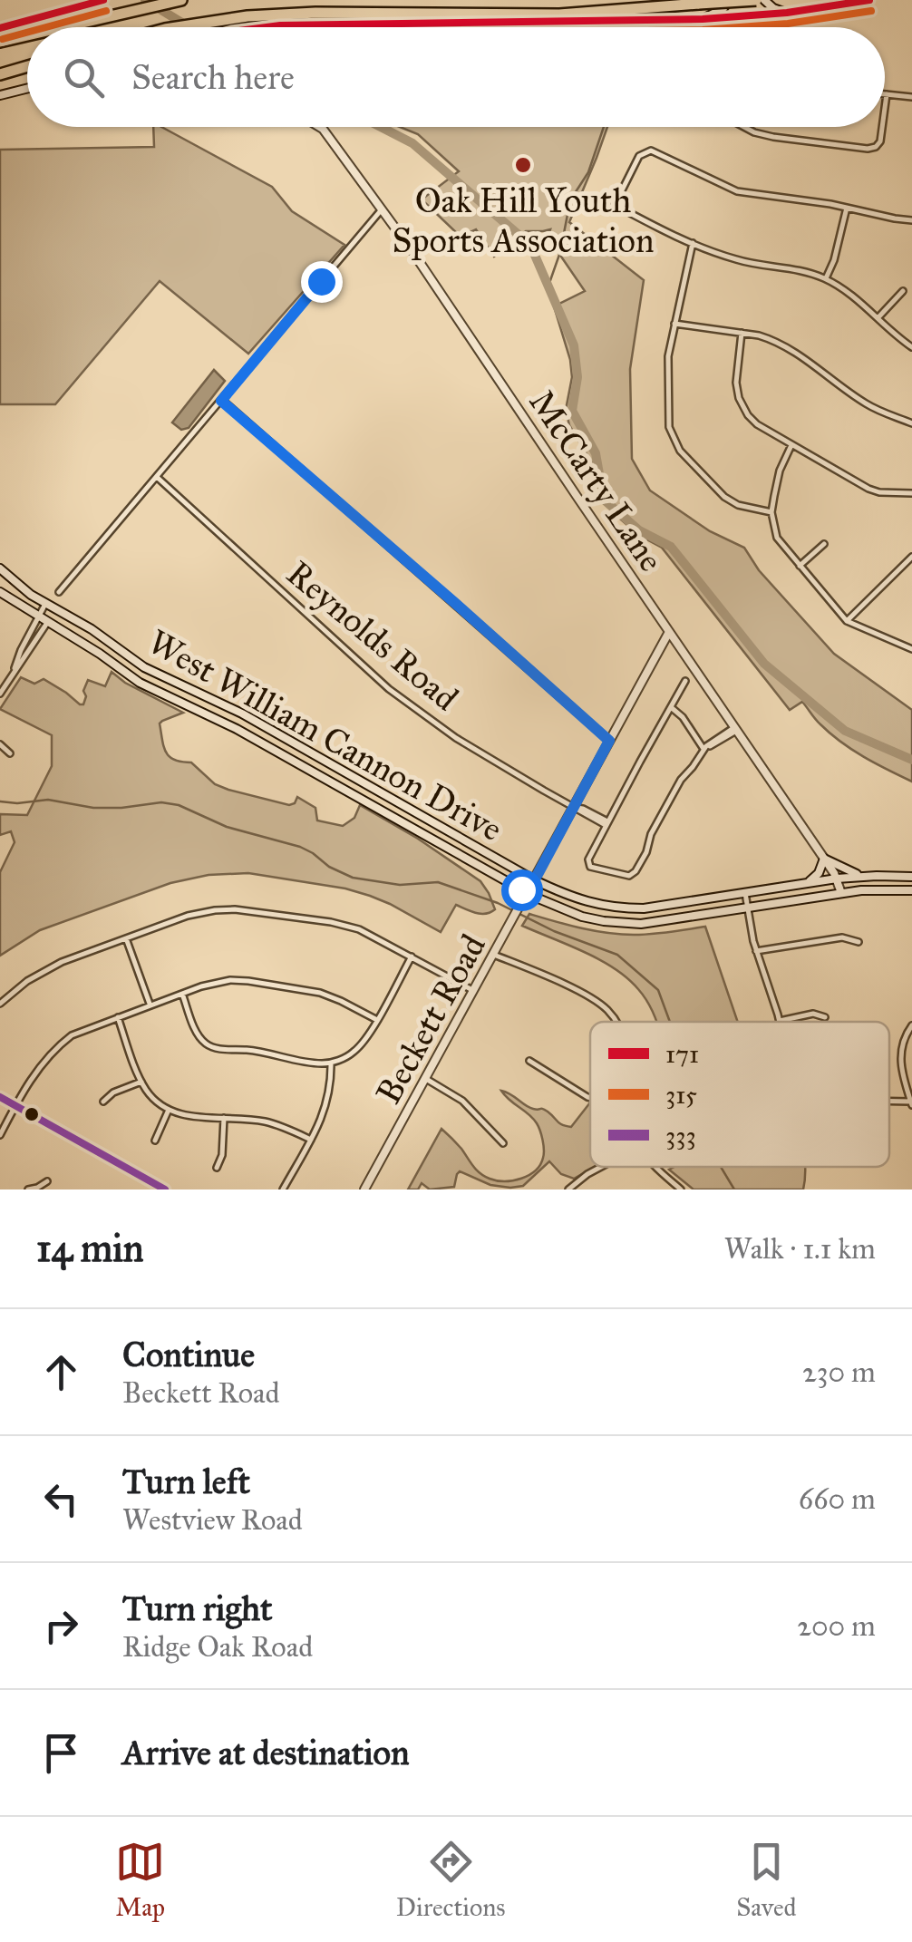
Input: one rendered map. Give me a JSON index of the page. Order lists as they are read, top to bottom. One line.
{"streets":{"main road":["McCarty Lane","West William Cannon Drive","Beckett Road"],"street":["Reynolds Road"]},"crossings":[["McCarty Lane","West William Cannon Drive"],["McCarty Lane","Beckett Road"],["Reynolds Road","Beckett Road"],["West William Cannon Drive","Beckett Road"]],"places":["Oak Hill Youth Sports Association"],"lines":["transit line 171","transit line 315","transit line 333"],"legend":["171","315","333"],"page":{"search":"Search here","heading":["14 min","Walk · 1.1 km"],"list":[["Continue","Beckett Road","230 m"],["Turn left","Westview Road","660 m"],["Turn right","Ridge Oak Road","200 m"],"Arrive at destination"],"nav":["Map","Directions","Saved"]}}
